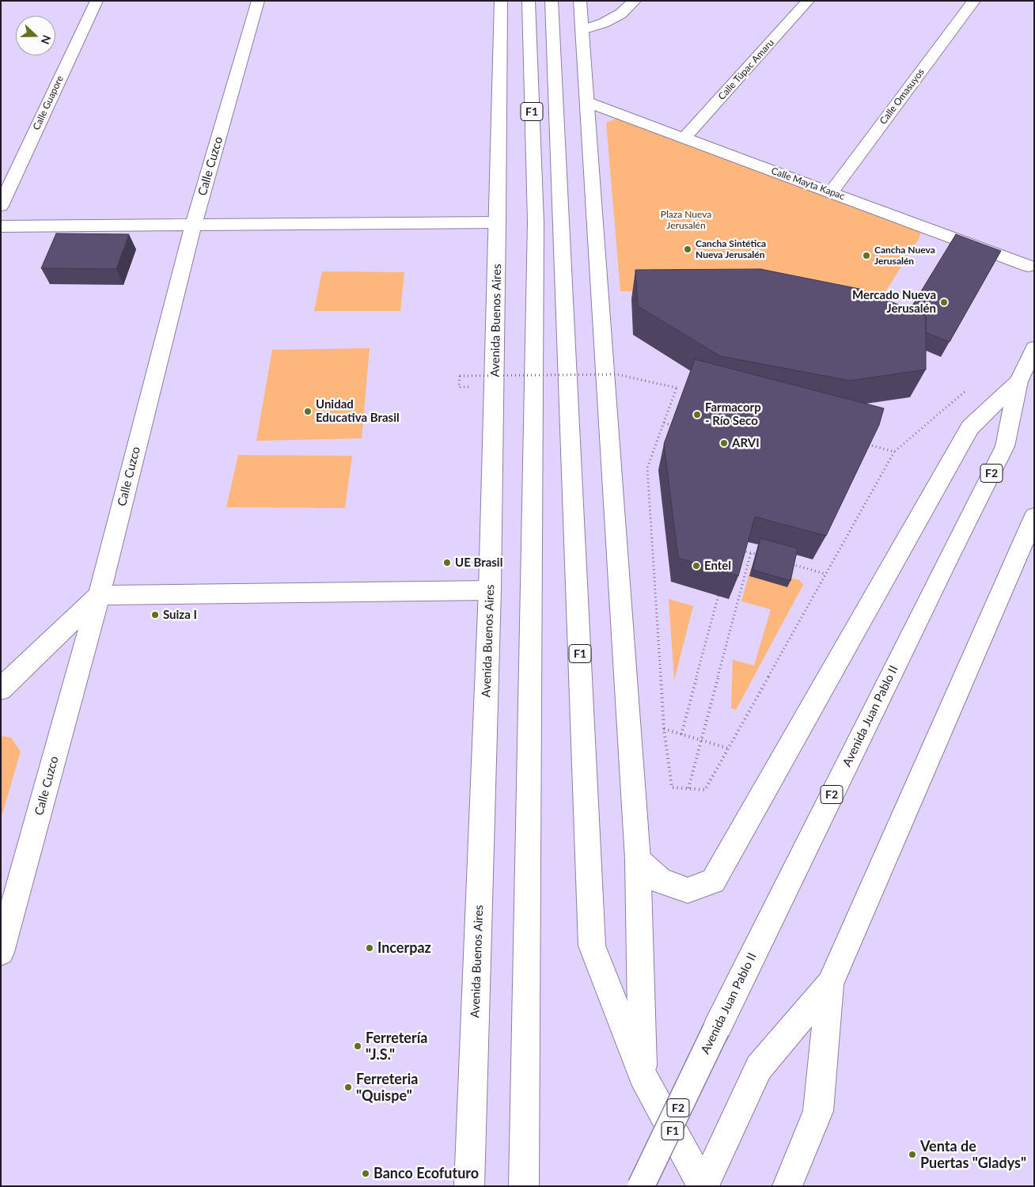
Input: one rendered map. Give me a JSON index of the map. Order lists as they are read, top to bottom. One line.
{"streets":{"main road":["Calle Túpac Amaru","Calle Omasuyos","Calle Guapore","F1","Calle Cuzco","Calle Mayta Kapac","Avenida Buenos Aires","F2","Avenida Juan Pablo II"]},"crossings":[["Calle Túpac Amaru","Calle Mayta Kapac"],["Calle Omasuyos","Calle Mayta Kapac"]],"parks":["Plaza Nueva Jerusalén"],"places":["Cancha Sintética Nueva Jerusalén","Cancha Nueva Jerusalén","Mercado Nueva Jerusalén","Unidad Educativa Brasil","Farmacorp - Río Seco","ARVI","UE Brasil","Entel","Suiza I","Incerpaz","Ferretería \"J.S.\"","Ferreteria \"Quispe\"","Venta de Puertas \"Gladys\"","Banco Ecofuturo"],"north":"right"}
